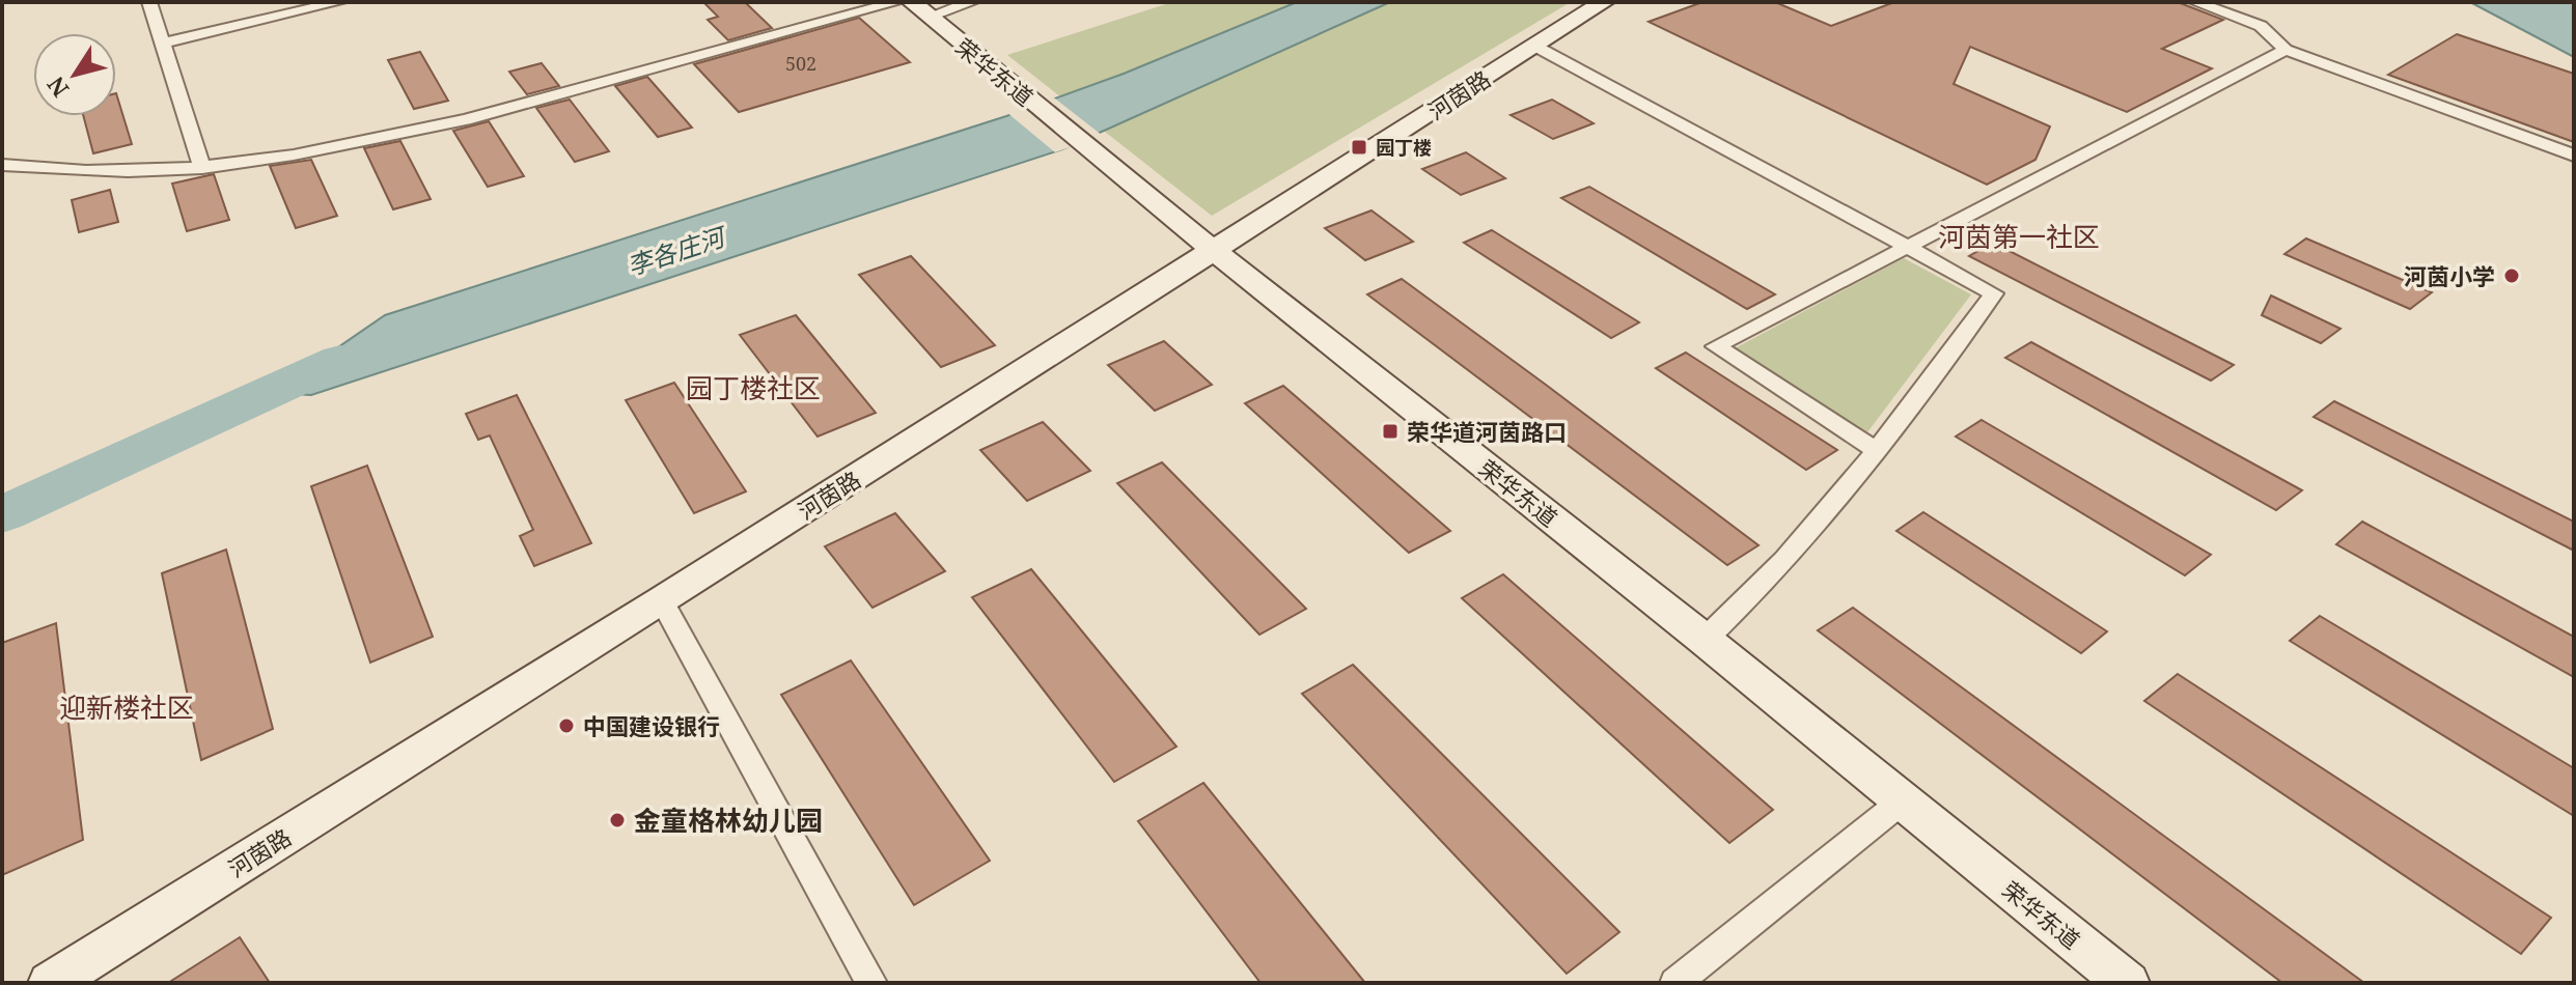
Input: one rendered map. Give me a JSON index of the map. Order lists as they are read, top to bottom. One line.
{"streets":{"street":["荣华东道","河茵路"]},"crossings":[["荣华东道","河茵路"]],"districts":["河茵第一社区","园丁楼社区","迎新楼社区"],"water":["李各庄河"],"places":{"transit":["园丁楼","荣华道河茵路口"],"other":["河茵小学","中国建设银行","金童格林幼儿园"]},"house_numbers":["502"],"north":"bottom left"}
